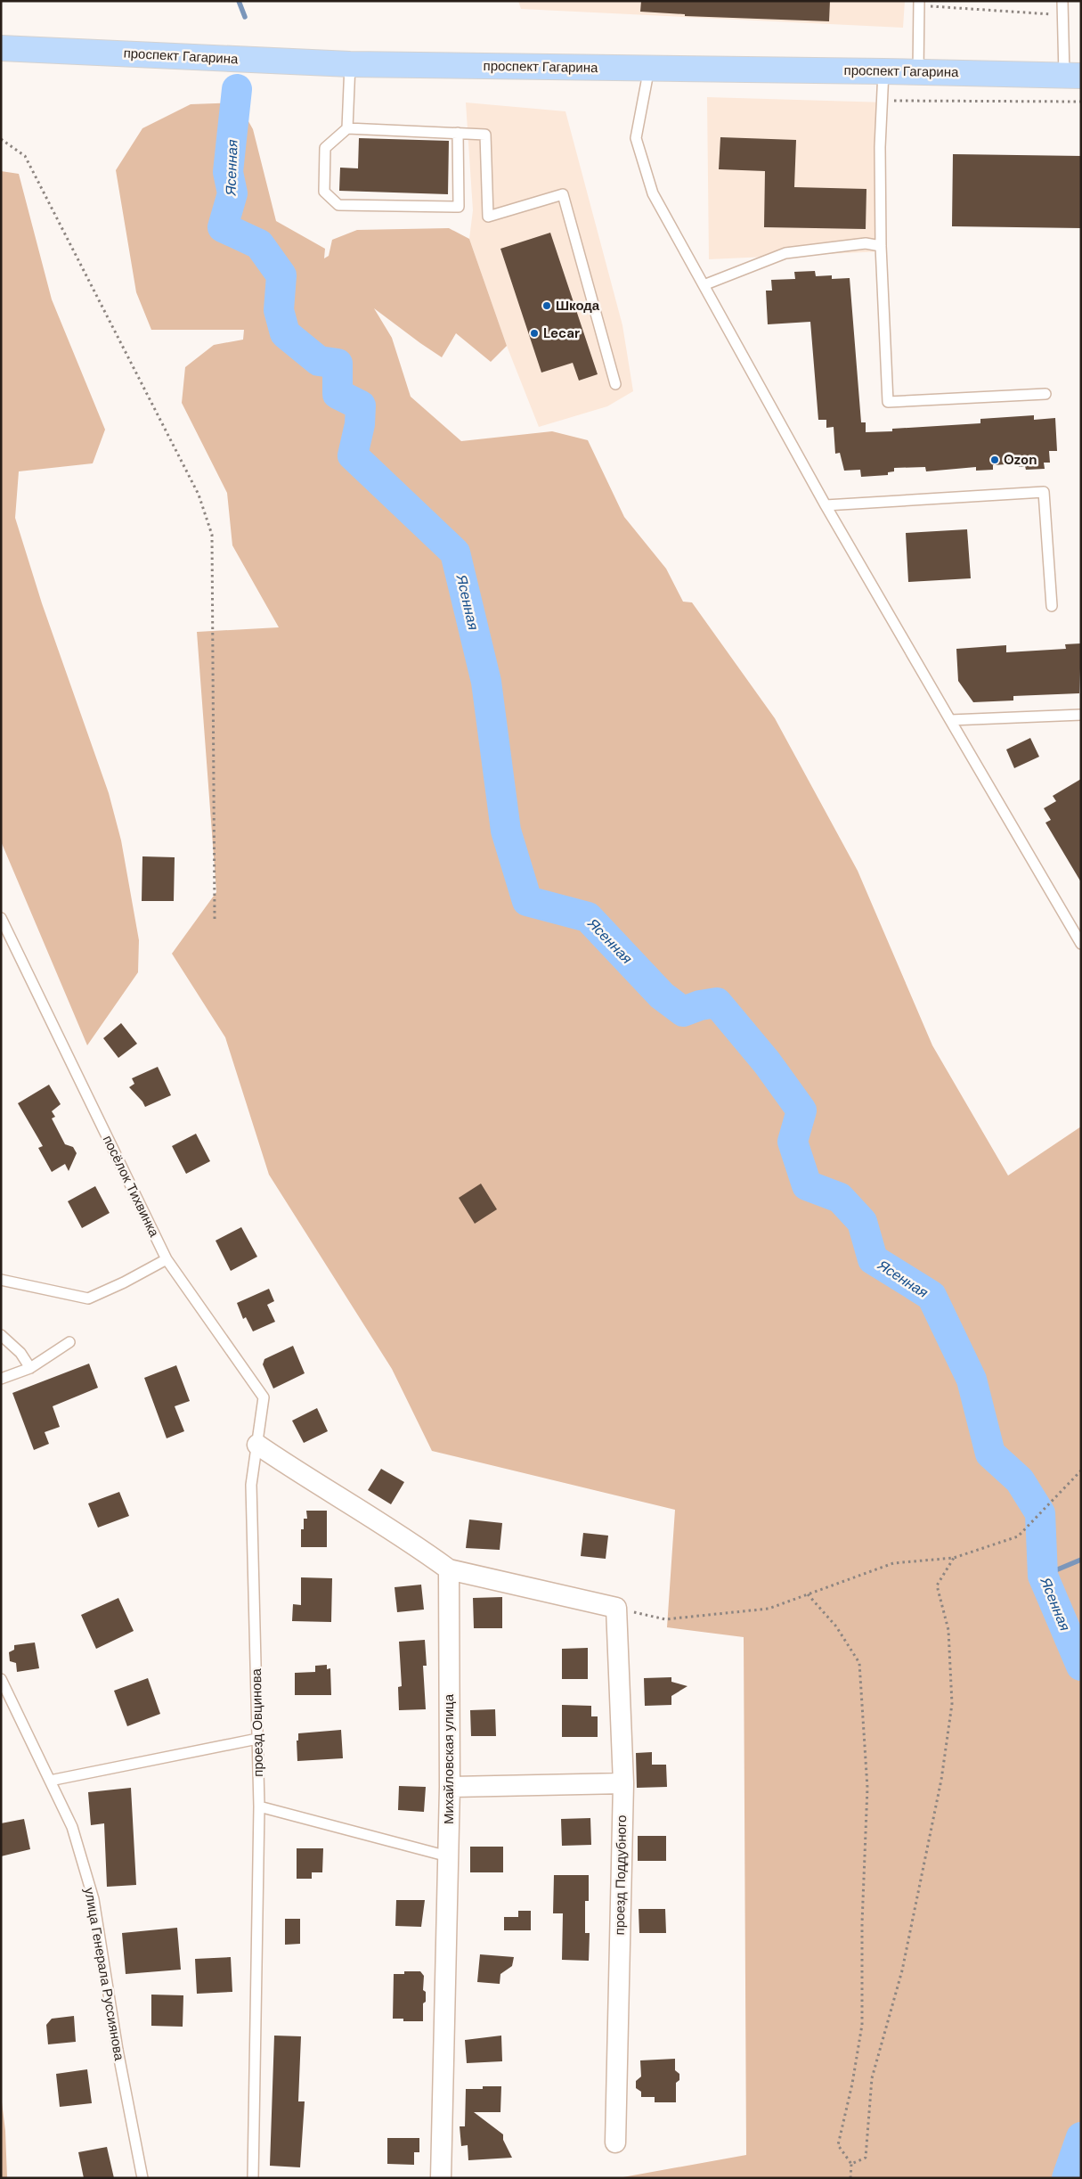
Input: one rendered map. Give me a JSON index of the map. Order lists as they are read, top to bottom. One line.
{"streets":{"main road":["проспект Гагарина"],"street":["Михайловская улица","проезд Поддубного"],"lane":["посёлок Тихвинка","проезд Овцинова","улица Генерала Руссиянова"]},"crossings":[["посёлок Тихвинка","проезд Овцинова"]],"water":["Ясенная"],"places":["Шкода","Lecar","Ozon"]}
